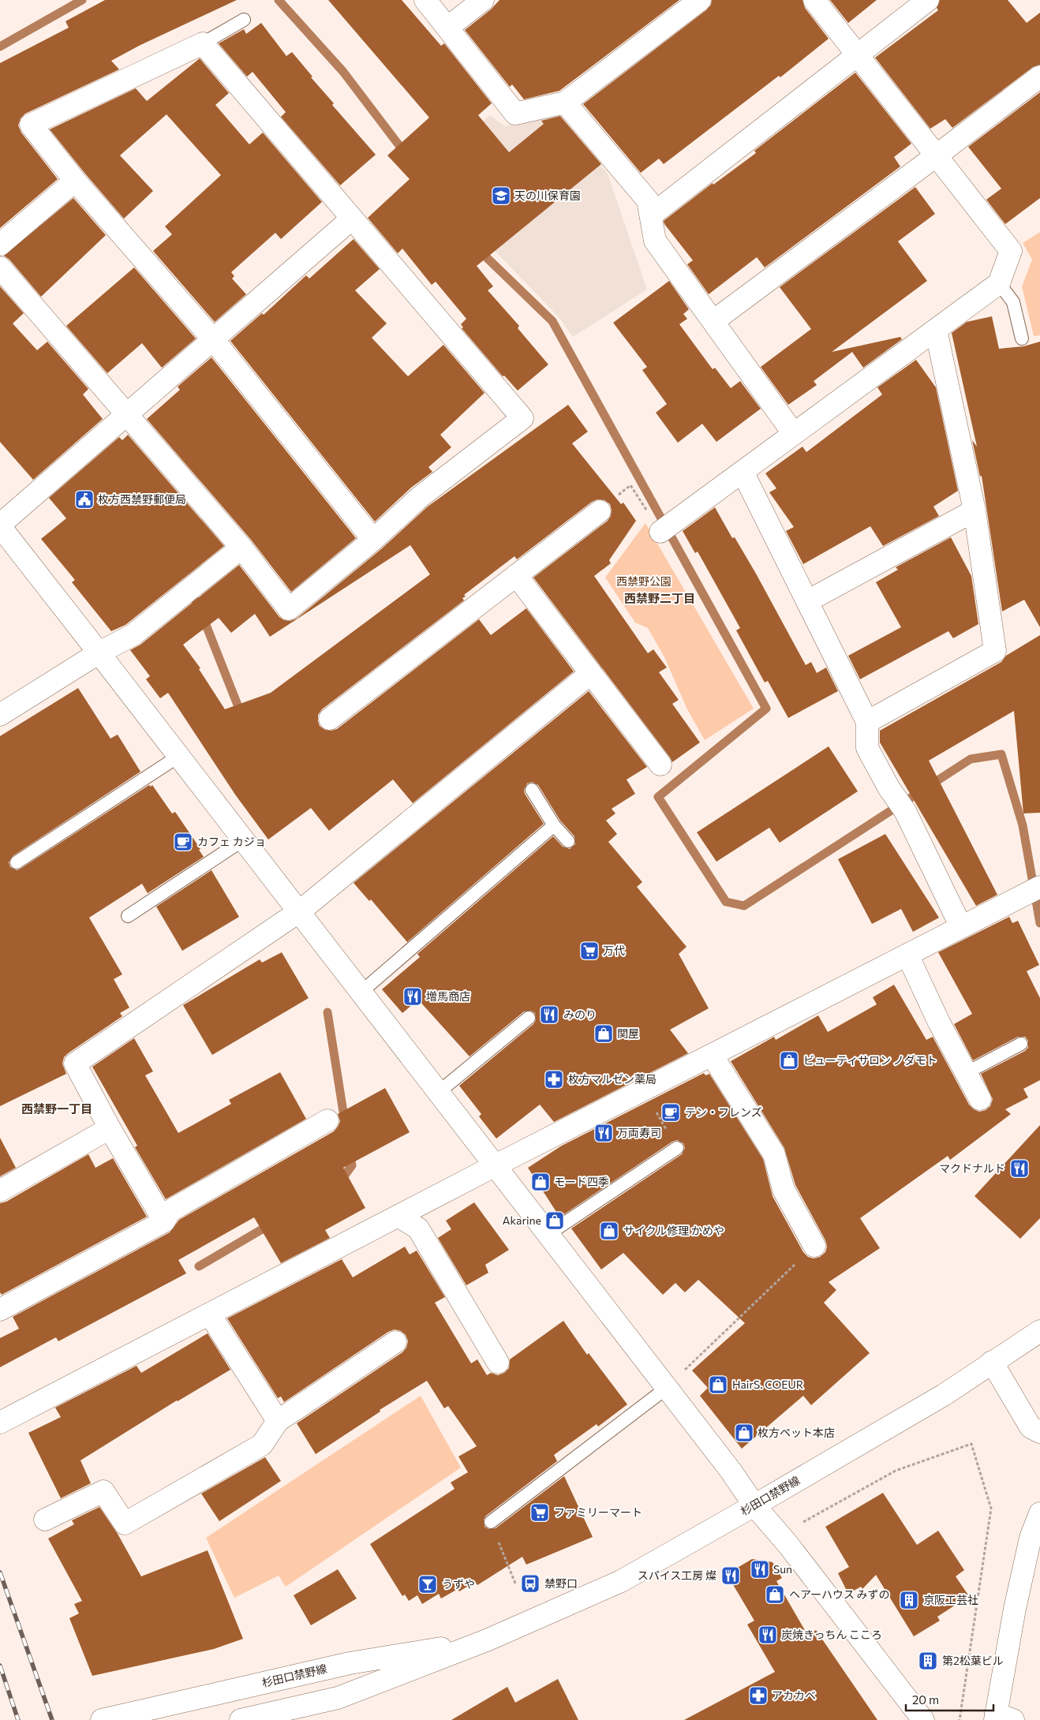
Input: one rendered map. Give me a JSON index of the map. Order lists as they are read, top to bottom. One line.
{"streets":{"street":["杉田口禁野線"]},"districts":["西禁野二丁目","西禁野一丁目"],"parks":["西禁野公園"],"places":{"school or university":["天の川保育園"],"public building":["枚方西禁野郵便局"],"cafe":["カフェ カジョ","テン・フレンズ"],"supermarket":["万代","ファミリーマート"],"restaurant":["増馬商店","みのり","万両寿司","マクドナルド","Sun","スパイス工房 燦","炭焼きっちん こころ"],"shop":["関屋","ビューティサロン ノダモト","モード四季","Akarine","サイクル修理 かめや","HairS. COEUR","枚方ペット本店","ヘアーハウス みずの"],"pharmacy":["枚方マルゼン薬局","アカカベ"],"bus stop":["禁野口"],"bar":["うずや"],"building":["京阪工芸社","第2松葉ビル"]},"scale_bar":"20 m"}
